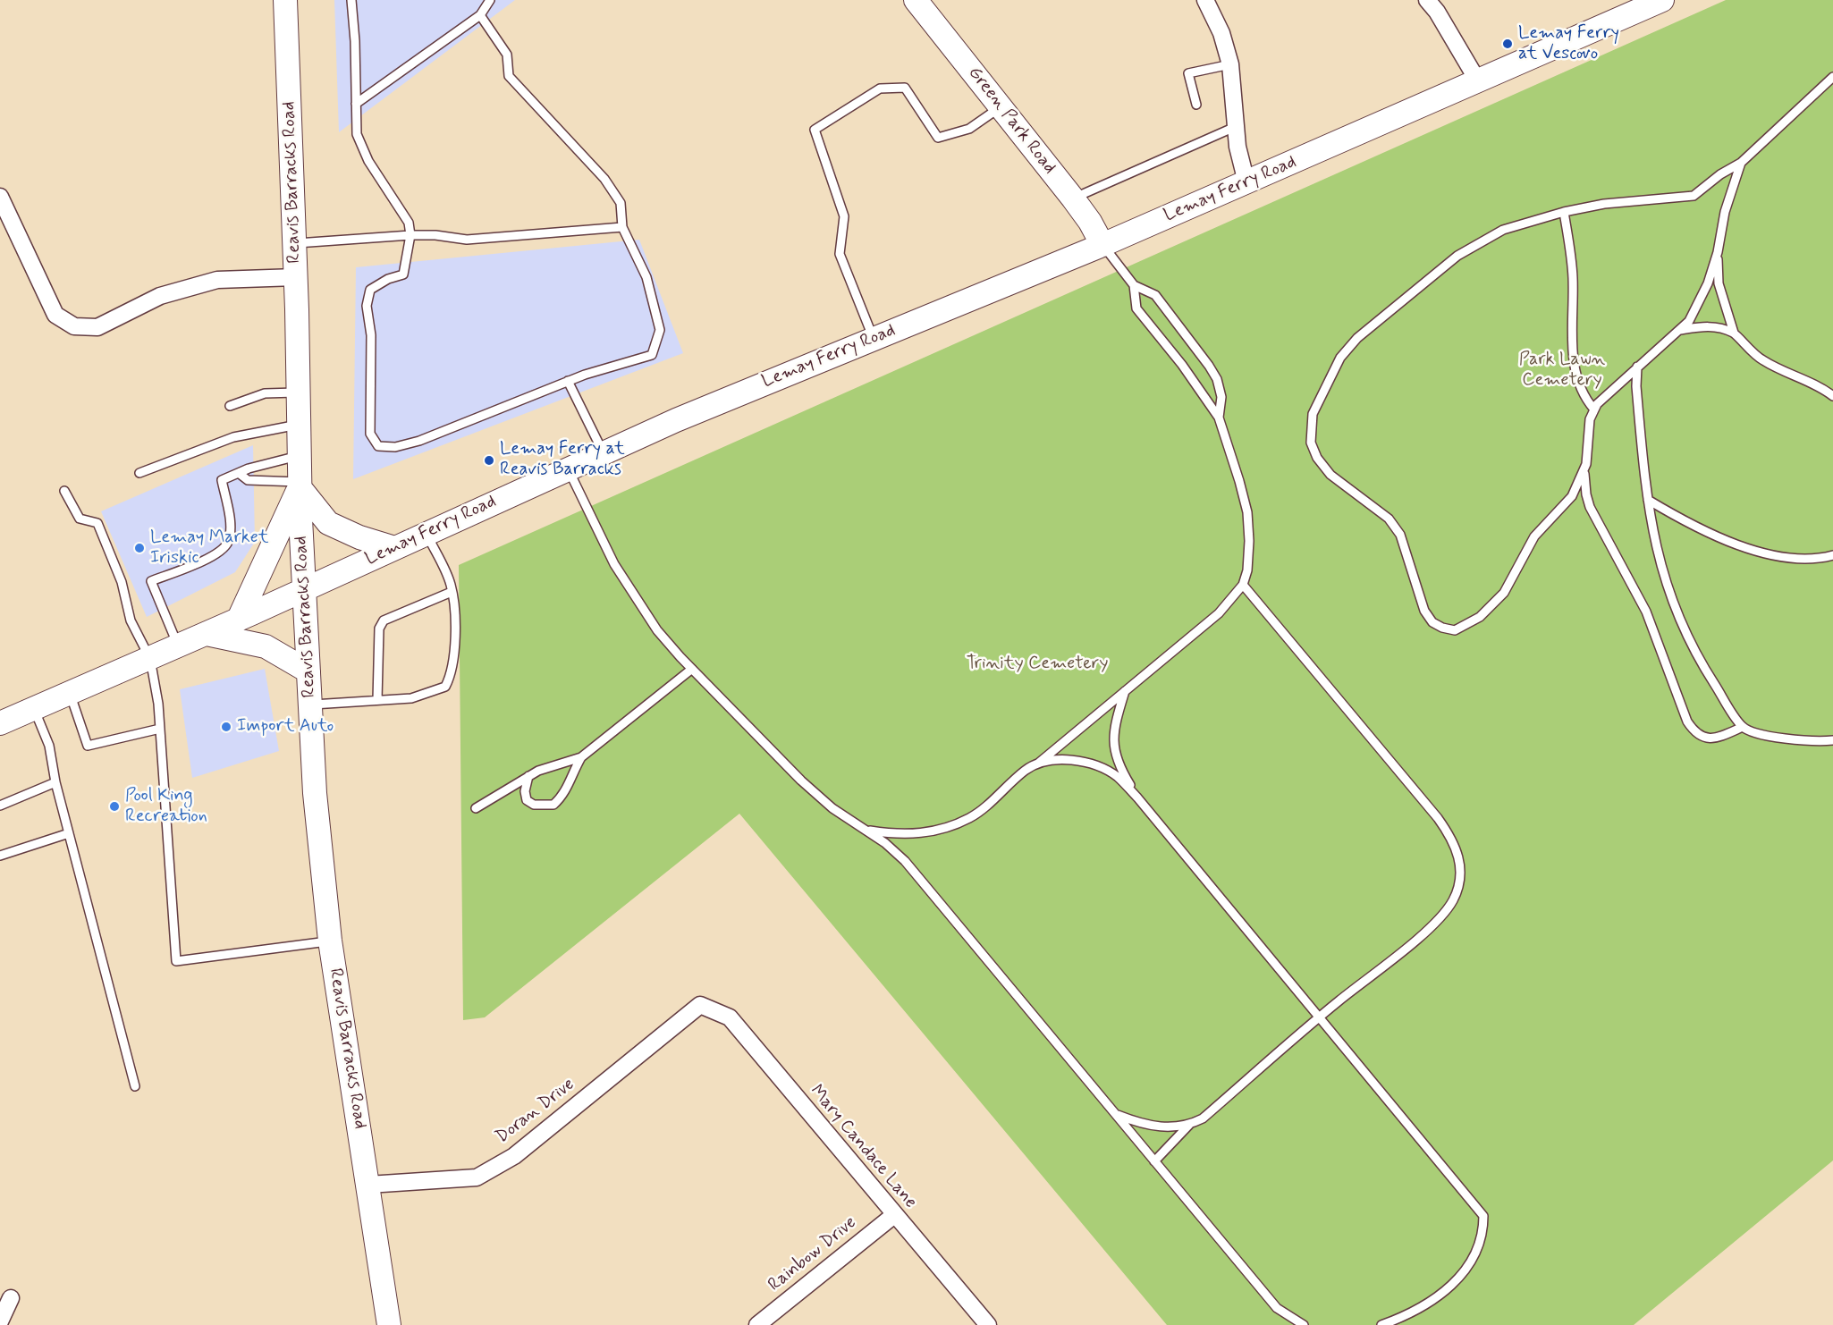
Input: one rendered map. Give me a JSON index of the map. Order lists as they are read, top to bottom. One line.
{"streets":{"main road":["Green Park Road","Reavis Barracks Road","Lemay Ferry Road"],"street":["Doran Drive","Mary Candace Lane","Rainbow Drive"]},"crossings":[["Green Park Road","Lemay Ferry Road"],["Reavis Barracks Road","Lemay Ferry Road"],["Reavis Barracks Road","Doran Drive"],["Doran Drive","Mary Candace Lane"],["Mary Candace Lane","Rainbow Drive"]],"parks":["Park Lawn Cemetery","Trinity Cemetery"],"places":["Lemay Ferry at Vescovo","Lemay Ferry at Reavis Barracks","Lemay Market Iriskic","Import Auto","Pool King Recreation"]}
